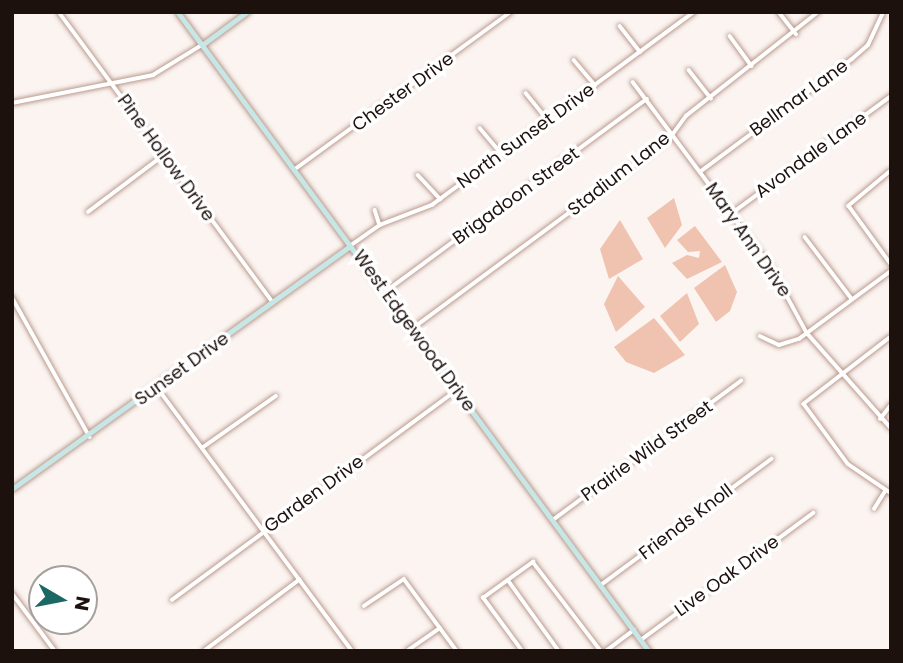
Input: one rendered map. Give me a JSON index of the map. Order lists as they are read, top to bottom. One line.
{"streets":{"main road":["West Edgewood Drive","Sunset Drive"],"street":["Chester Drive","Bellmar Lane","North Sunset Drive","Avondale Lane","Pine Hollow Drive","Stadium Lane","Brigadoon Street","Mary Ann Drive","Prairie Wild Street","Garden Drive","Friends Knoll","Live Oak Drive"]},"crossings":[["Chester Drive","West Edgewood Drive"],["Bellmar Lane","Mary Ann Drive"],["North Sunset Drive","West Edgewood Drive"],["North Sunset Drive","Sunset Drive"],["Avondale Lane","Mary Ann Drive"],["Pine Hollow Drive","Sunset Drive"],["Stadium Lane","Mary Ann Drive"],["Stadium Lane","West Edgewood Drive"],["Brigadoon Street","Mary Ann Drive"],["Brigadoon Street","West Edgewood Drive"],["West Edgewood Drive","Sunset Drive"],["West Edgewood Drive","Prairie Wild Street"],["West Edgewood Drive","Garden Drive"],["West Edgewood Drive","Friends Knoll"],["West Edgewood Drive","Live Oak Drive"]],"north":"right"}
